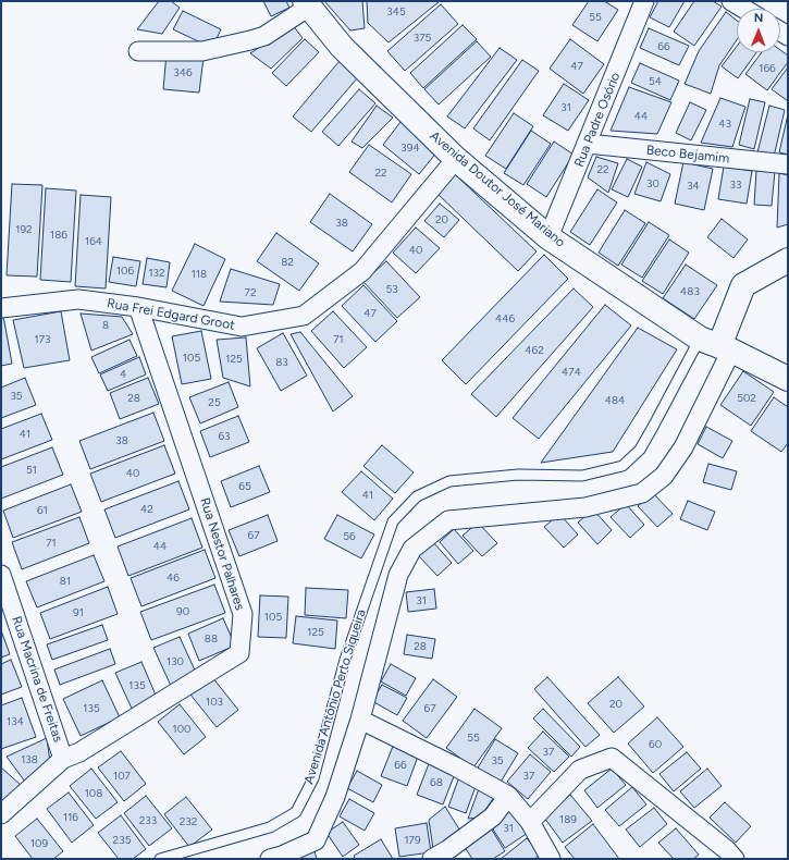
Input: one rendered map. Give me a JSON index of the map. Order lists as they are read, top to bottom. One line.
{"streets":{"street":["Rua Padre Osório","Beco Bejamim","Avenida Doutor José Mariano","Rua Frei Edgard Groot","Rua Nestor Palhares","Rua Macrina de Freitas","Avenida Antônio Perto Siqueira"]},"crossings":[["Rua Padre Osório","Beco Bejamim"],["Rua Padre Osório","Avenida Doutor José Mariano"],["Avenida Doutor José Mariano","Rua Frei Edgard Groot"],["Avenida Doutor José Mariano","Avenida Antônio Perto Siqueira"],["Rua Frei Edgard Groot","Rua Nestor Palhares"],["Rua Nestor Palhares","Rua Macrina de Freitas"]],"house_numbers":["345","55","375","66","47","166","346","54","31","44","43","394","22","22","30","33","34","20","38","192","186","164","40","82","106","132","118","53","483","72","47","446","8","173","71","462","105","125","83","474","4","35","28","502","484","25","41","63","38","51","40","65","41","42","61","67","56","71","44","46","81","31","90","91","105","125","88","28","130","135","103","20","135","67","134","100","55","60","37","138","35","66","107","37","68","108","116","189","233","232","31","235","179","109"],"north":"top"}
